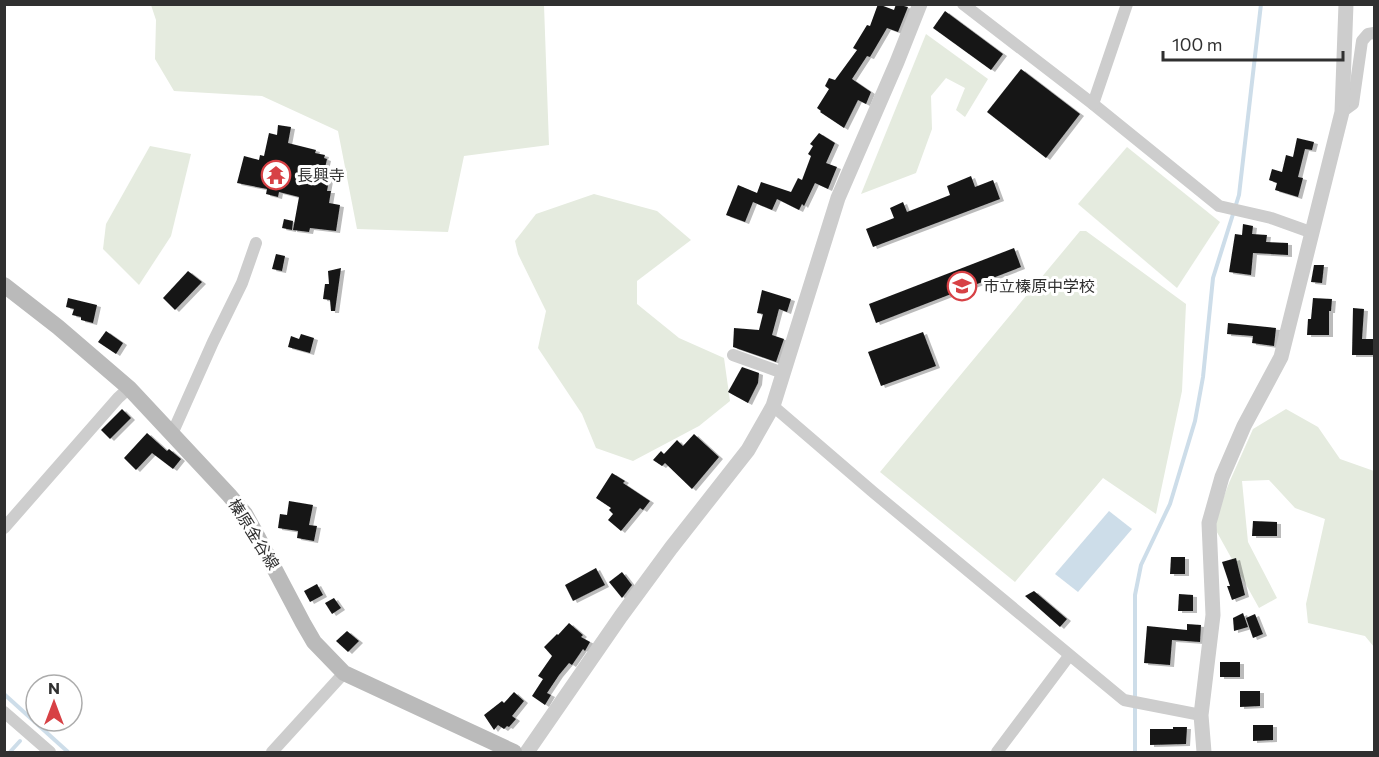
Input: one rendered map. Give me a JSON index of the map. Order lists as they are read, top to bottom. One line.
{"streets":{"main road":["榛原金谷線"]},"places":{"temple":["長興寺"],"school or university":["市立榛原中学校"]},"scale_bar":"100 m","north":"top"}
